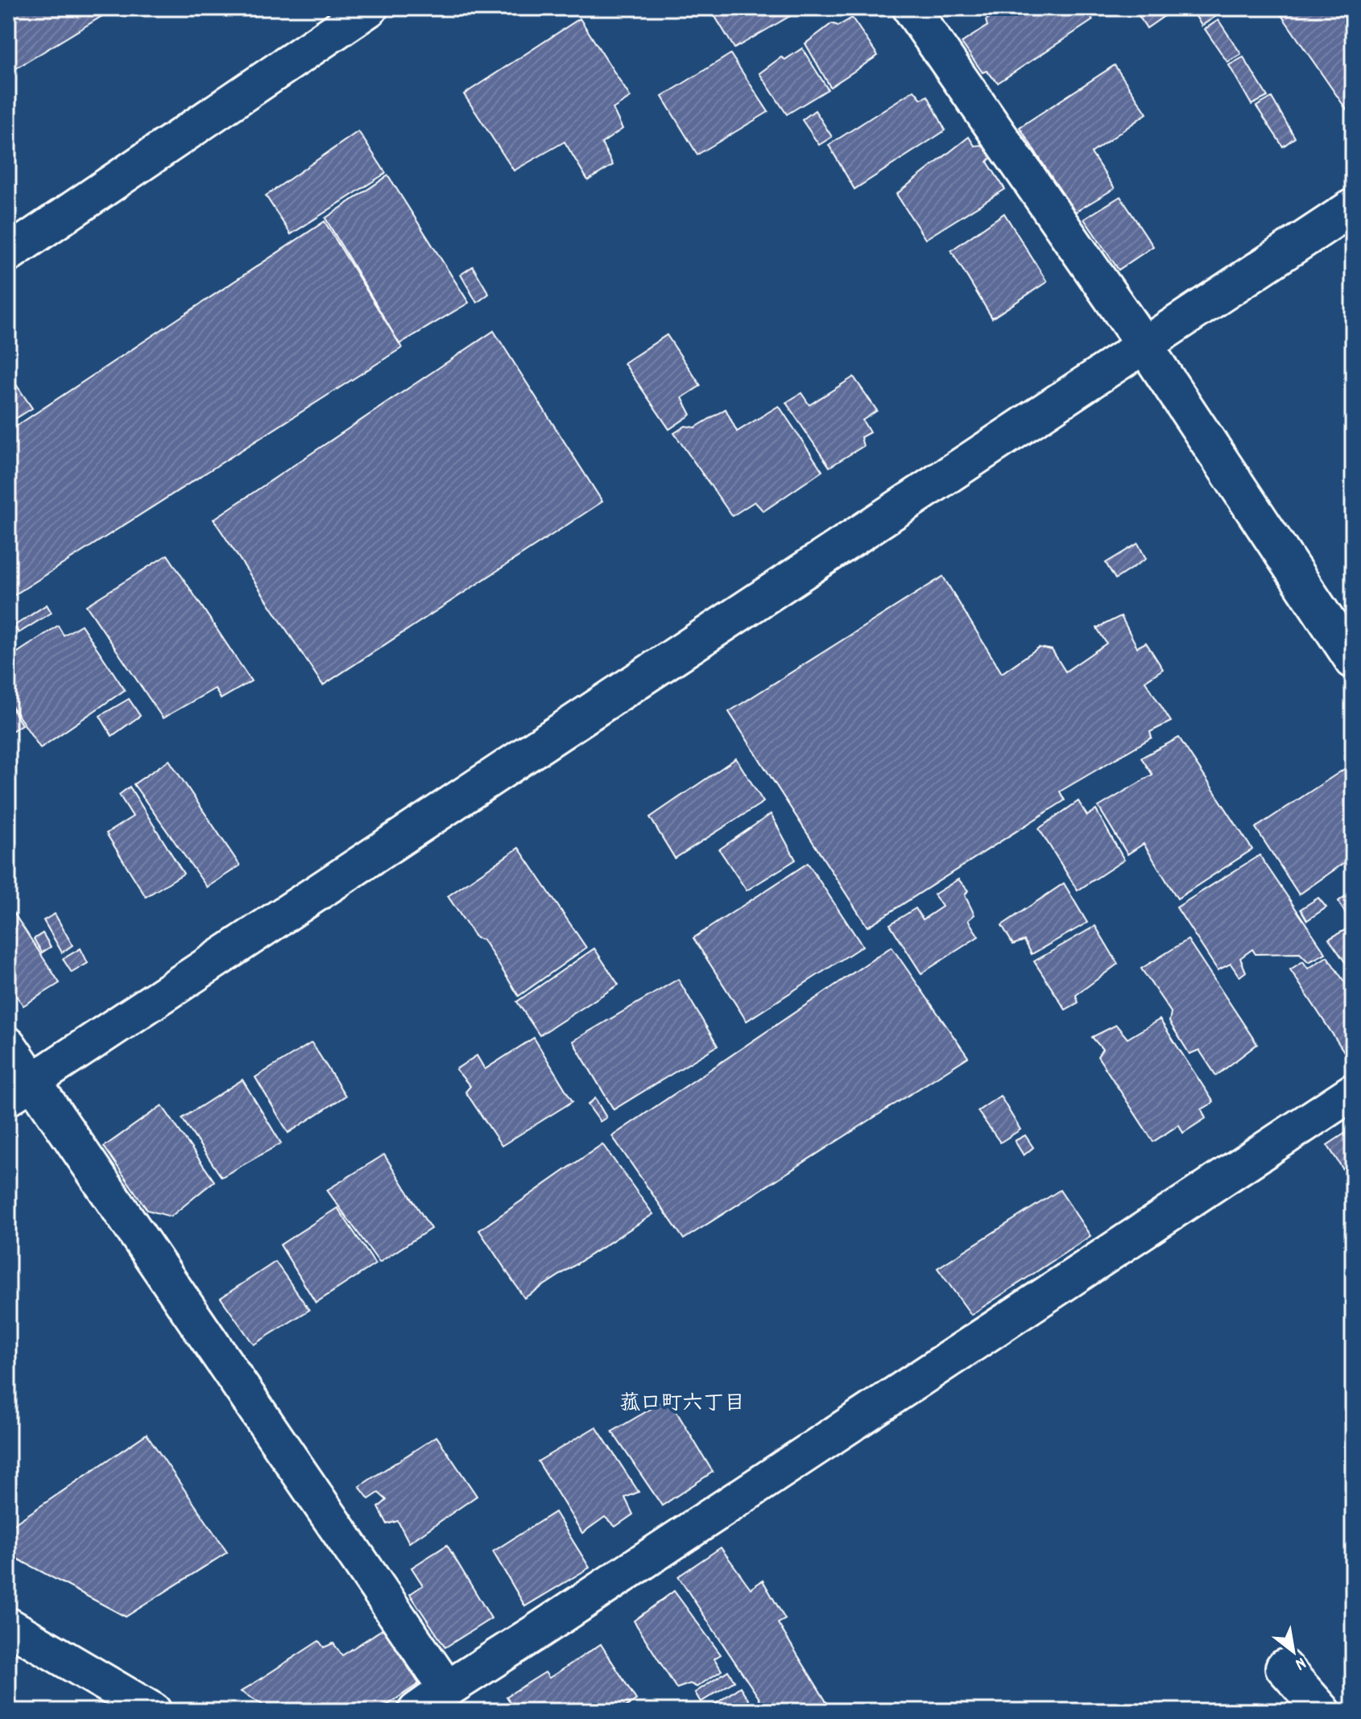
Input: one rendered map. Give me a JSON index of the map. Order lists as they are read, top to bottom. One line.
{"districts":["菰口町六丁目"],"north":"bottom right"}
